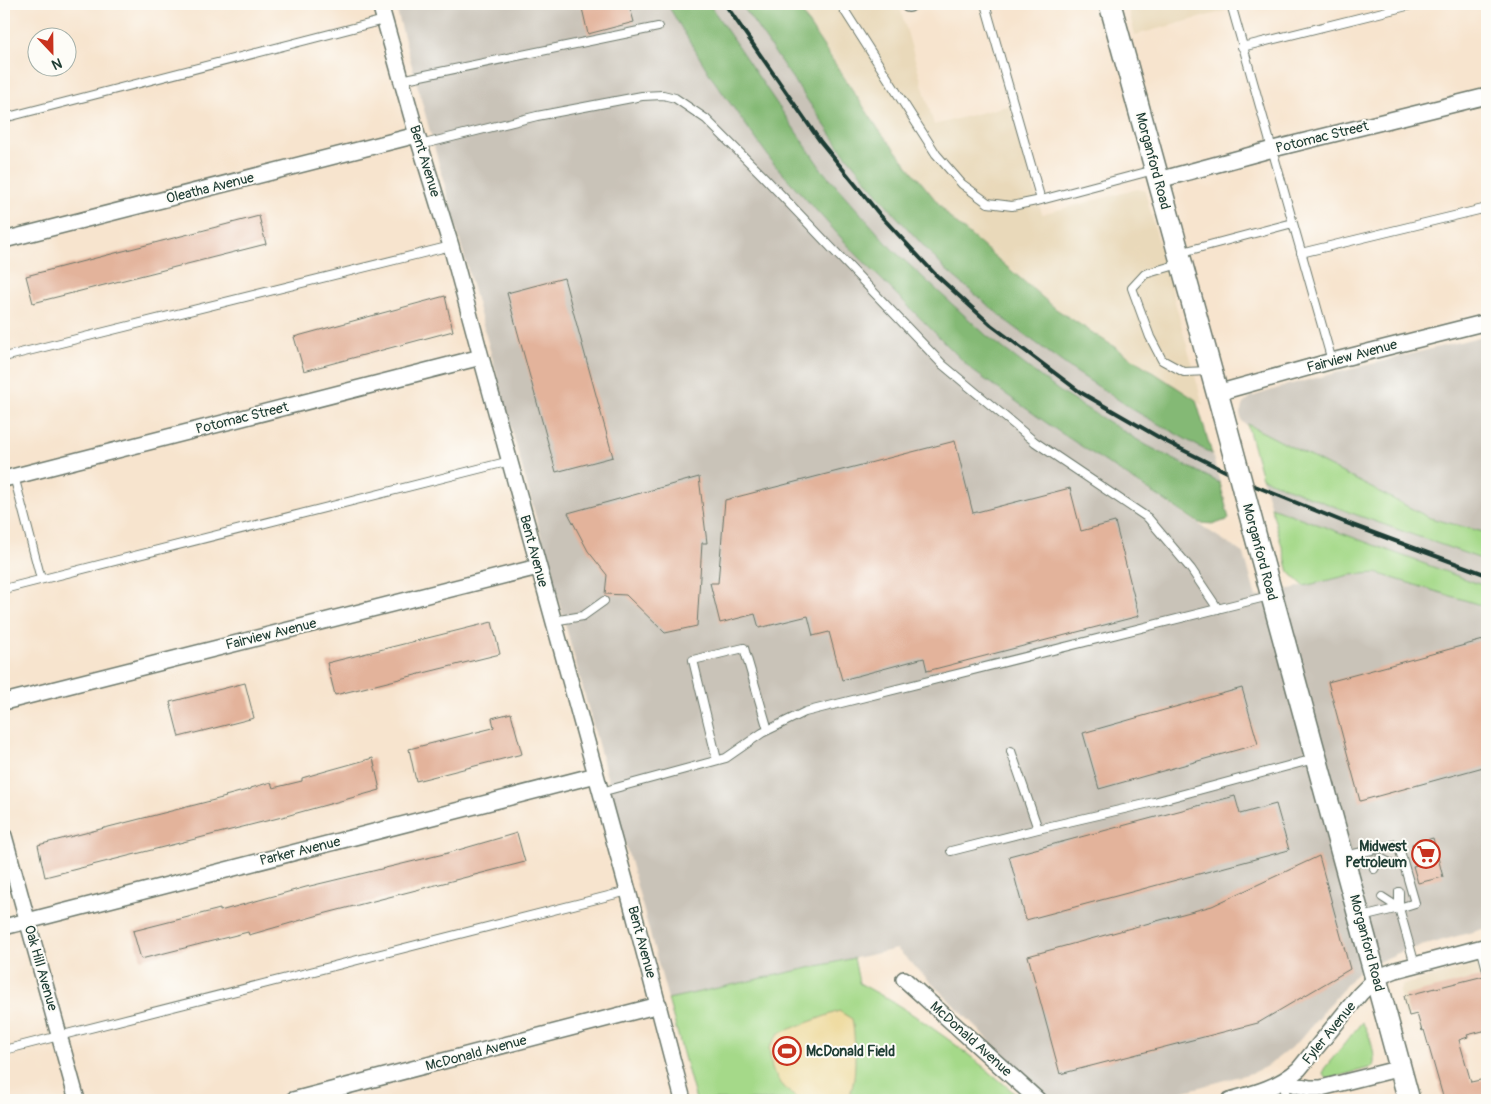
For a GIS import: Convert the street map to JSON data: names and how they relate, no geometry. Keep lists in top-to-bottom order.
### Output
{
  "streets": {
    "street": [
      "Potomac Street",
      "Bent Avenue",
      "Morganford Road",
      "Oleatha Avenue",
      "Fairview Avenue",
      "Parker Avenue",
      "Oak Hill Avenue",
      "Fyler Avenue",
      "McDonald Avenue"
    ]
  },
  "crossings": [
    ["Potomac Street", "Bent Avenue"],
    ["Potomac Street", "Morganford Road"],
    ["Bent Avenue", "Oleatha Avenue"],
    ["Bent Avenue", "Fairview Avenue"],
    ["Bent Avenue", "Parker Avenue"],
    ["Bent Avenue", "McDonald Avenue"],
    ["Morganford Road", "Fairview Avenue"],
    ["Morganford Road", "Fyler Avenue"],
    ["Parker Avenue", "Oak Hill Avenue"]
  ],
  "places": {
    "supermarket": ["Midwest Petroleum"],
    "sports": ["McDonald Field"]
  },
  "north": "bottom"
}
